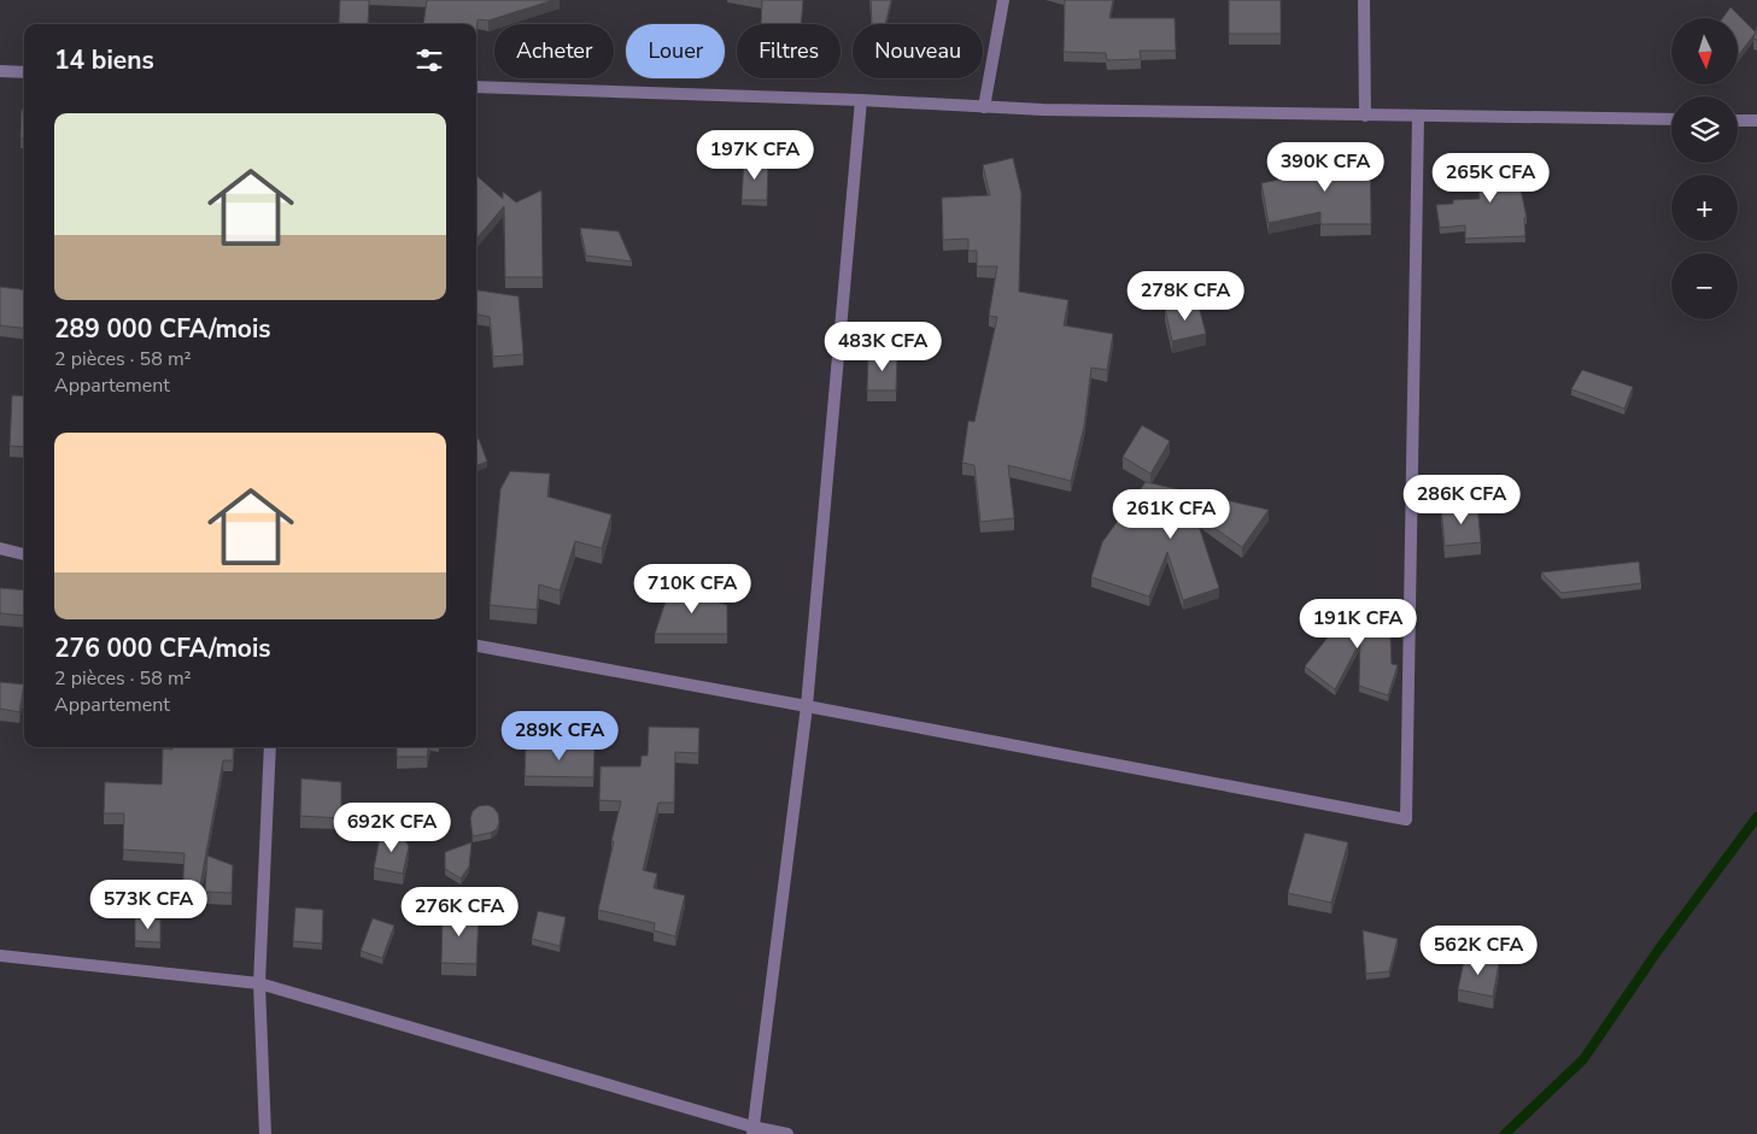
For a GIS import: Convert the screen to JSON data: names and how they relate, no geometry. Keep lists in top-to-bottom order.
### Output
{
  "north": "bottom",
  "page": {
    "map_buttons": ["+", "−"],
    "chip": [
      "Acheter",
      "Louer",
      "Filtres",
      "Nouveau"
    ],
    "heading": "14 biens",
    "list": [
      {
        "name": "289 000 CFA/mois",
        "note": "2 pièces · 58 m² · Appartement"
      },
      {
        "name": "276 000 CFA/mois",
        "note": "2 pièces · 58 m² · Appartement"
      }
    ],
    "price": [
      "197K CFA",
      "390K CFA",
      "265K CFA",
      "278K CFA",
      "483K CFA",
      "286K CFA",
      "261K CFA",
      "710K CFA",
      "191K CFA",
      "289K CFA",
      "692K CFA",
      "573K CFA",
      "276K CFA",
      "562K CFA"
    ]
  }
}
